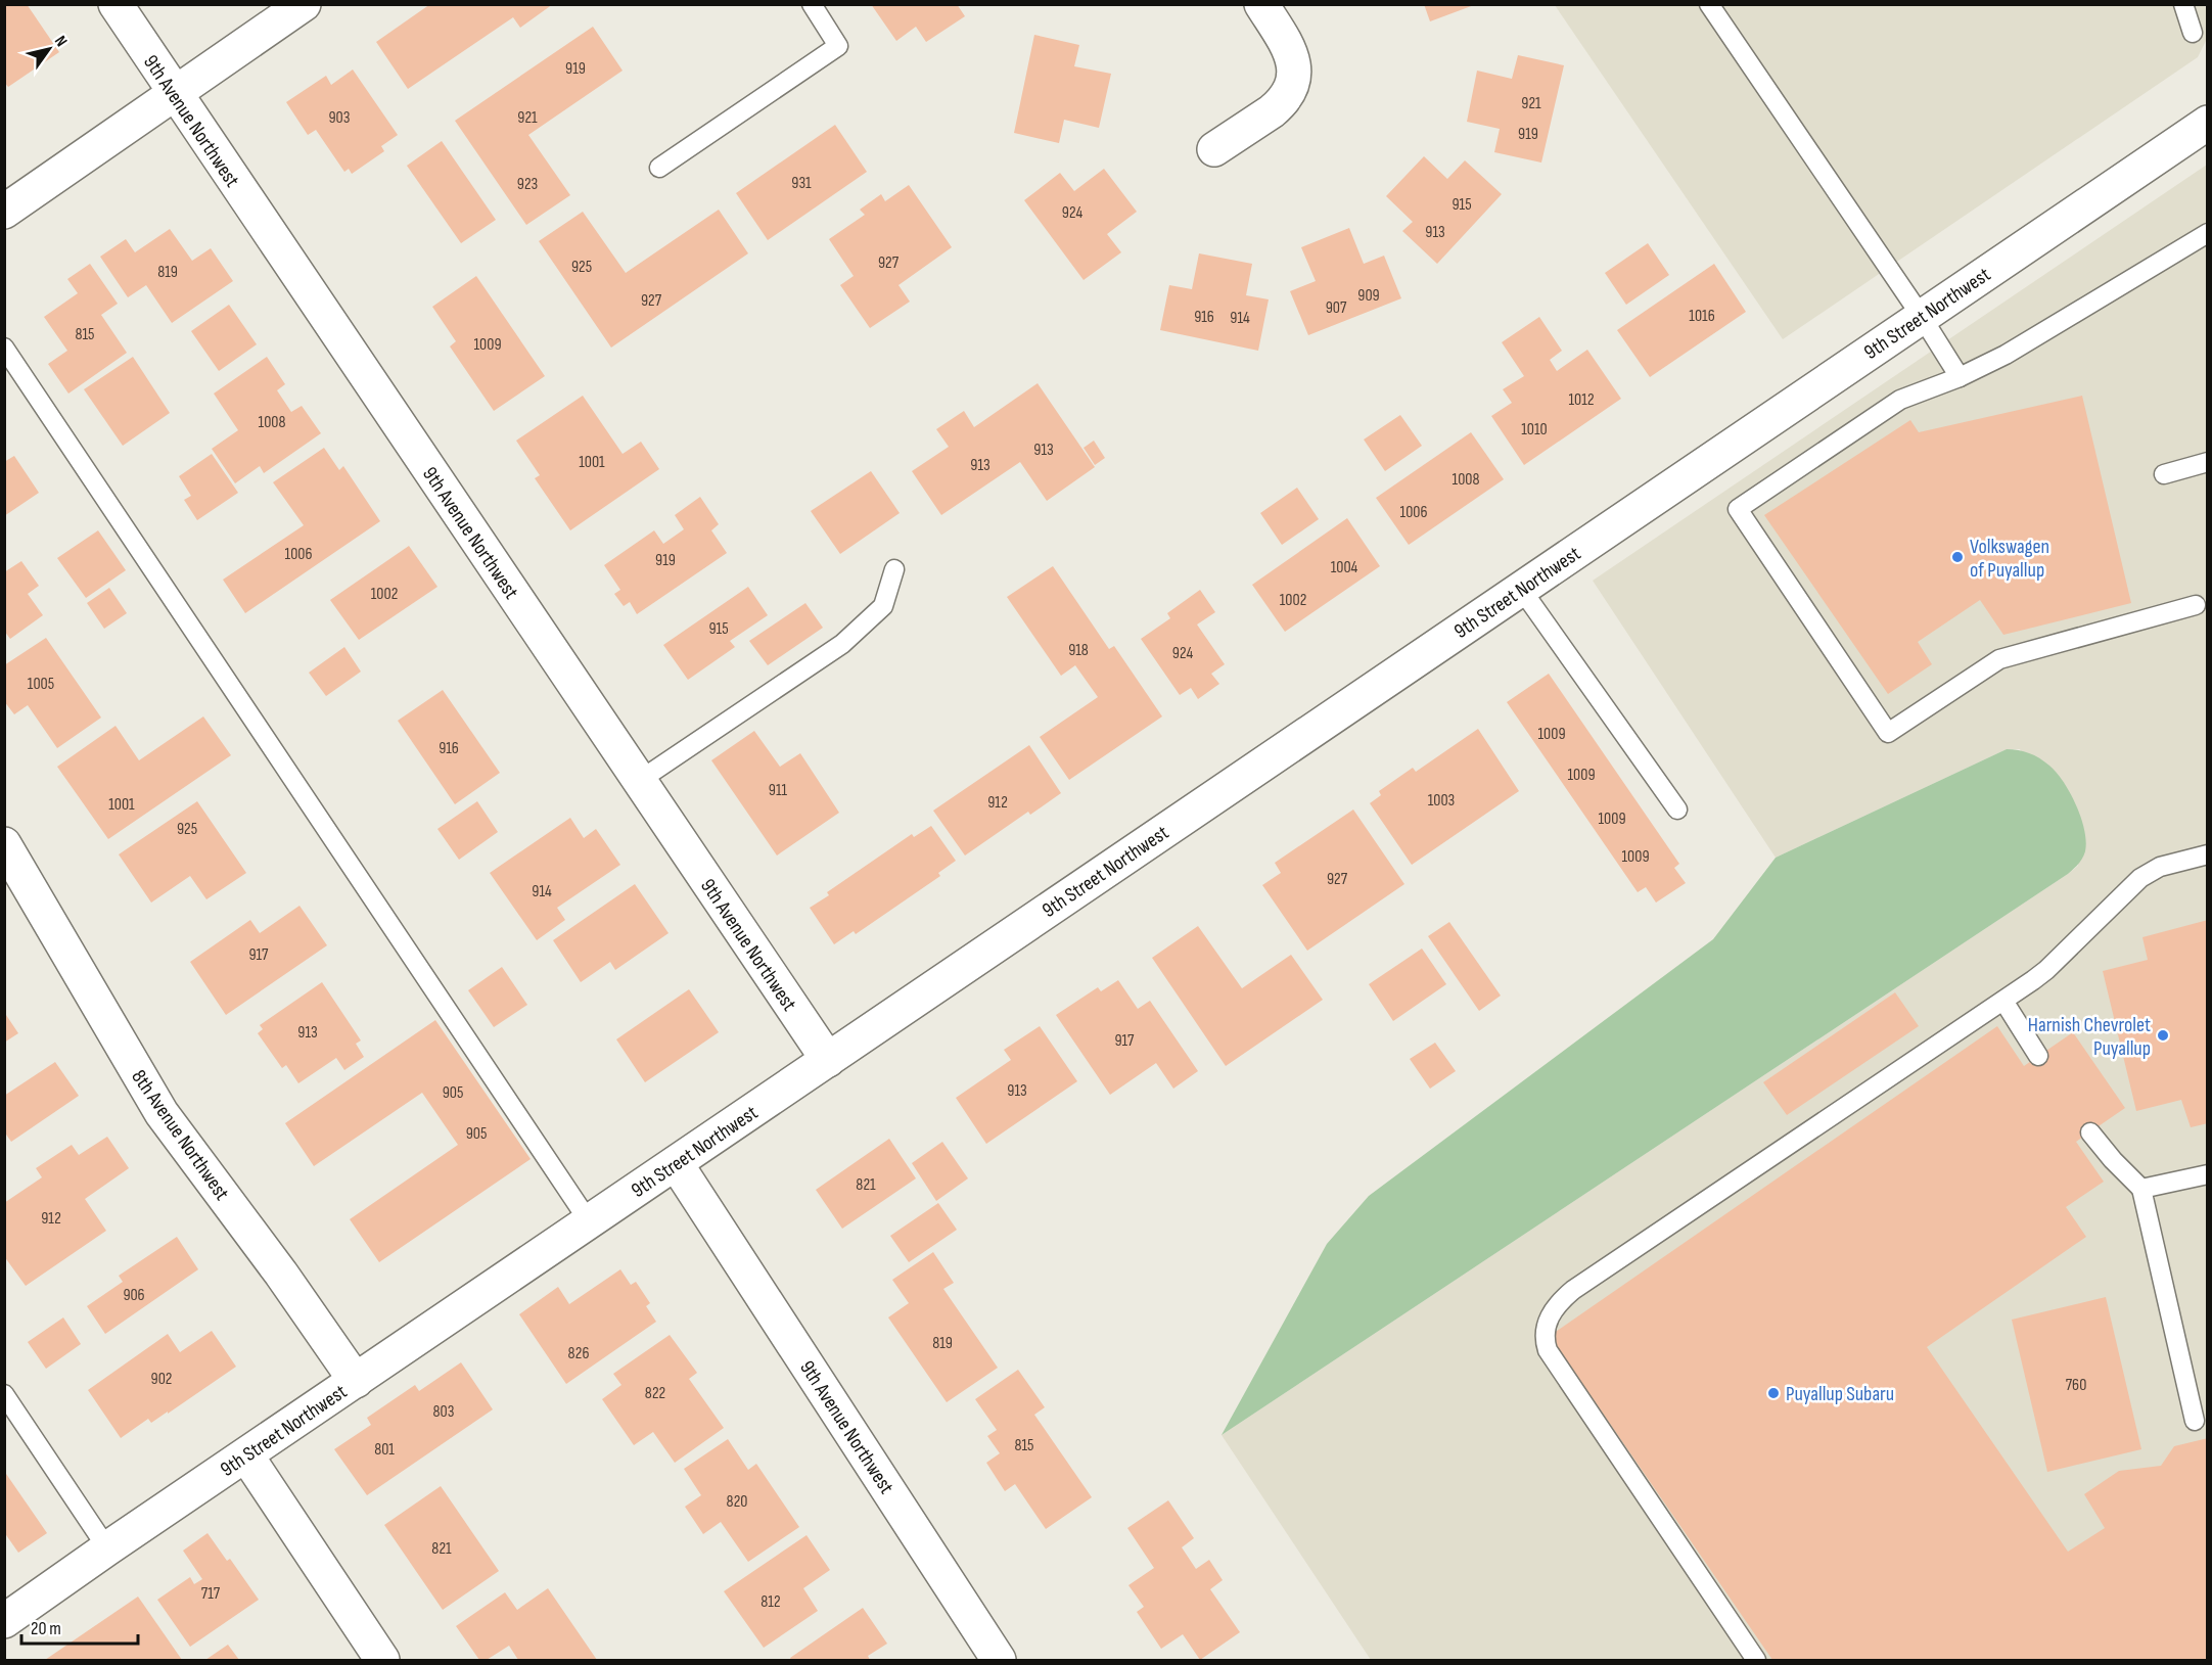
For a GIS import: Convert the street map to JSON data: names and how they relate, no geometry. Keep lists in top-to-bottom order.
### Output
{
  "streets": {
    "street": ["9th Avenue Northwest", "9th Street Northwest", "8th Avenue Northwest"]
  },
  "crossings": [
    ["9th Avenue Northwest", "9th Street Northwest"],
    ["9th Street Northwest", "8th Avenue Northwest"]
  ],
  "places": ["Volkswagen of Puyallup", "Harnish Chevrolet Puyallup", "Puyallup Subaru"],
  "house_numbers": [
    "919",
    "921",
    "903",
    "921",
    "919",
    "931",
    "923",
    "915",
    "924",
    "913",
    "927",
    "925",
    "819",
    "909",
    "927",
    "907",
    "1016",
    "916",
    "914",
    "815",
    "1009",
    "1012",
    "1008",
    "1010",
    "913",
    "1001",
    "913",
    "1008",
    "1006",
    "1006",
    "919",
    "1004",
    "1002",
    "1002",
    "915",
    "918",
    "924",
    "1005",
    "1009",
    "916",
    "1009",
    "911",
    "1003",
    "912",
    "1001",
    "1009",
    "925",
    "1009",
    "927",
    "914",
    "917",
    "913",
    "917",
    "913",
    "905",
    "905",
    "821",
    "912",
    "906",
    "819",
    "826",
    "902",
    "760",
    "822",
    "803",
    "815",
    "801",
    "820",
    "821",
    "717",
    "812"
  ],
  "scale_bar": "20 m",
  "north": "top right"
}
